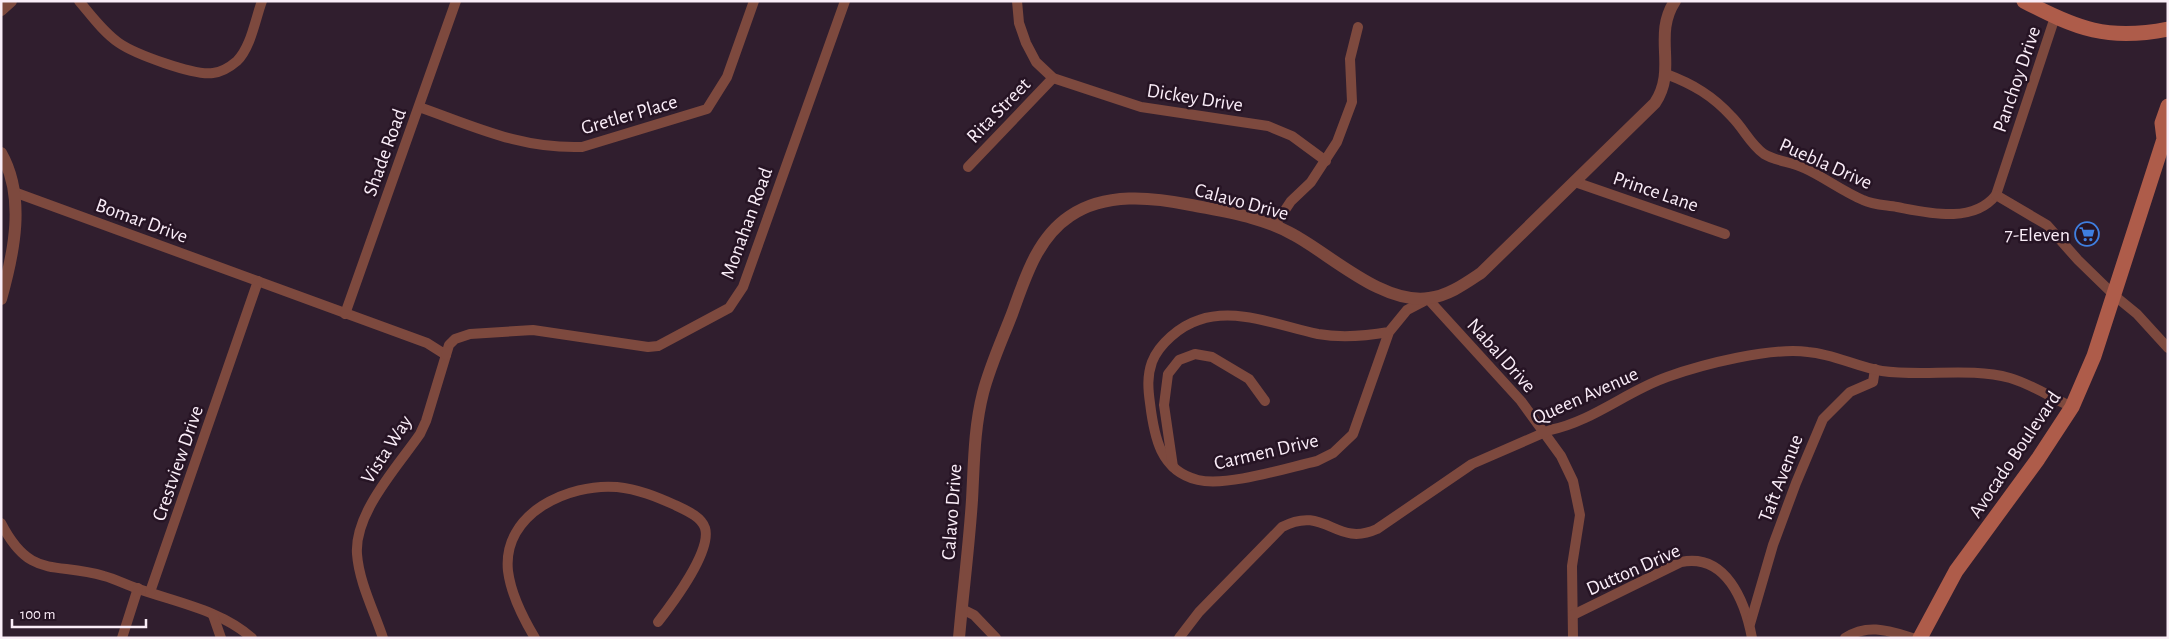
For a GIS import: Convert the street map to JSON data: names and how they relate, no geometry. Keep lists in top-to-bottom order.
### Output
{
  "streets": {
    "main road": ["Avocado Boulevard"],
    "street": [
      "Panchoy Drive",
      "Dickey Drive",
      "Rita Street",
      "Gretler Place",
      "Shade Road",
      "Puebla Drive",
      "Prince Lane",
      "Calavo Drive",
      "Bomar Drive",
      "Monahan Road",
      "Nabal Drive",
      "Queen Avenue",
      "Vista Way",
      "Carmen Drive",
      "Crestview Drive",
      "Taft Avenue",
      "Dutton Drive"
    ]
  },
  "crossings": [
    ["Panchoy Drive", "Puebla Drive"],
    ["Dickey Drive", "Rita Street"],
    ["Gretler Place", "Shade Road"],
    ["Puebla Drive", "Calavo Drive"],
    ["Prince Lane", "Calavo Drive"],
    ["Calavo Drive", "Nabal Drive"],
    ["Calavo Drive", "Carmen Drive"],
    ["Bomar Drive", "Crestview Drive"],
    ["Monahan Road", "Vista Way"],
    ["Nabal Drive", "Queen Avenue"],
    ["Nabal Drive", "Carmen Drive"],
    ["Nabal Drive", "Dutton Drive"],
    ["Queen Avenue", "Avocado Boulevard"],
    ["Queen Avenue", "Taft Avenue"],
    ["Taft Avenue", "Dutton Drive"]
  ],
  "places": {
    "supermarket": ["7-Eleven"]
  },
  "scale_bar": "100 m"
}
